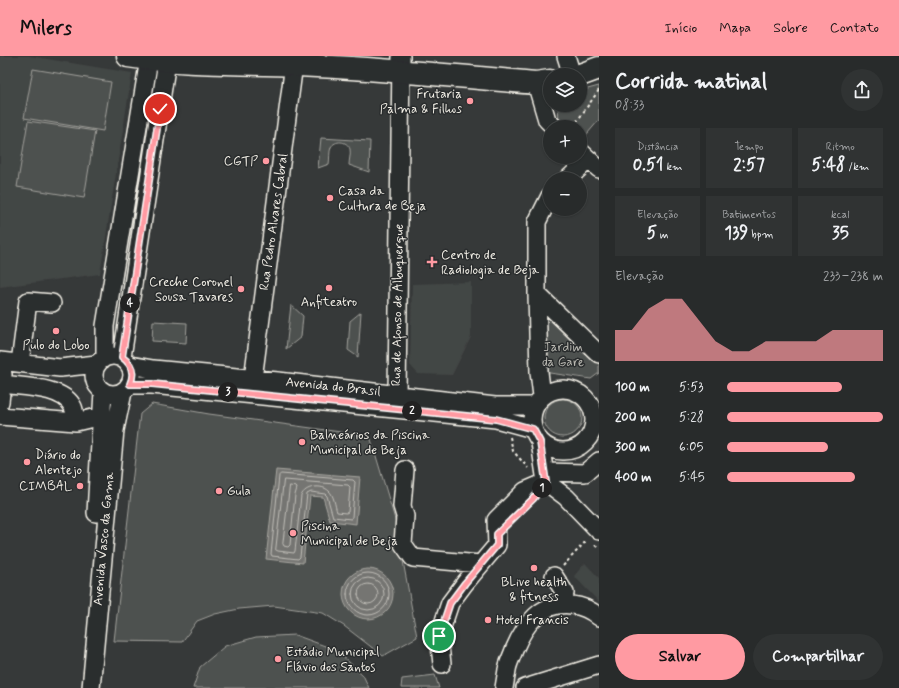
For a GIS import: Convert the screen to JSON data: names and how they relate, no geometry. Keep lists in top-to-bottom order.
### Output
{
  "streets": {
    "street": [
      "Rua Pedro Alvares Cabral",
      "Rua de Afonso de Albuquerque",
      "Avenida do Brasil",
      "Avenida Vasco da Gama"
    ]
  },
  "crossings": [
    ["Rua Pedro Alvares Cabral", "Avenida do Brasil"],
    ["Rua de Afonso de Albuquerque", "Avenida do Brasil"],
    ["Avenida do Brasil", "Avenida Vasco da Gama"]
  ],
  "parks": ["Jardim da Gare"],
  "places": {
    "other": [
      "Frutaria Palma & Filhos",
      "CGTP",
      "Casa da Cultura de Beja",
      "Anfiteatro",
      "Creche Coronel Sousa Tavares",
      "Pulo do Lobo",
      "Balneários da Piscina Municipal de Beja",
      "Diário do Alentejo",
      "CIMBAL",
      "Gula",
      "Piscina Municipal de Beja",
      "BLive health & fitness",
      "Hotel Francis",
      "Estádio Municipal Flávio dos Santos"
    ],
    "health": ["Centro de Radiologia de Beja"]
  },
  "page": {
    "header": "Milers",
    "nav": [
      "Início",
      "Mapa",
      "Sobre",
      "Contato"
    ],
    "heading": ["Corrida matinal", "08:33"],
    "map_buttons": ["+", "−"],
    "stats": [
      ["Distância", "0.51 km"],
      ["Tempo", "2:57"],
      ["Ritmo", "5:48 /km"],
      ["Elevação", "5 m"],
      ["Batimentos", "139 bpm"],
      ["kcal", "35"]
    ],
    "chart": ["Elevação", "233–238 m"],
    "pins": [
      "4",
      "3",
      "2",
      "1"
    ],
    "list": [
      {
        "name": "100 m",
        "note": "5:53"
      },
      {
        "name": "200 m",
        "note": "5:28"
      },
      {
        "name": "300 m",
        "note": "6:05"
      },
      {
        "name": "400 m",
        "note": "5:45"
      }
    ],
    "buttons": ["Salvar", "Compartilhar"]
  }
}
